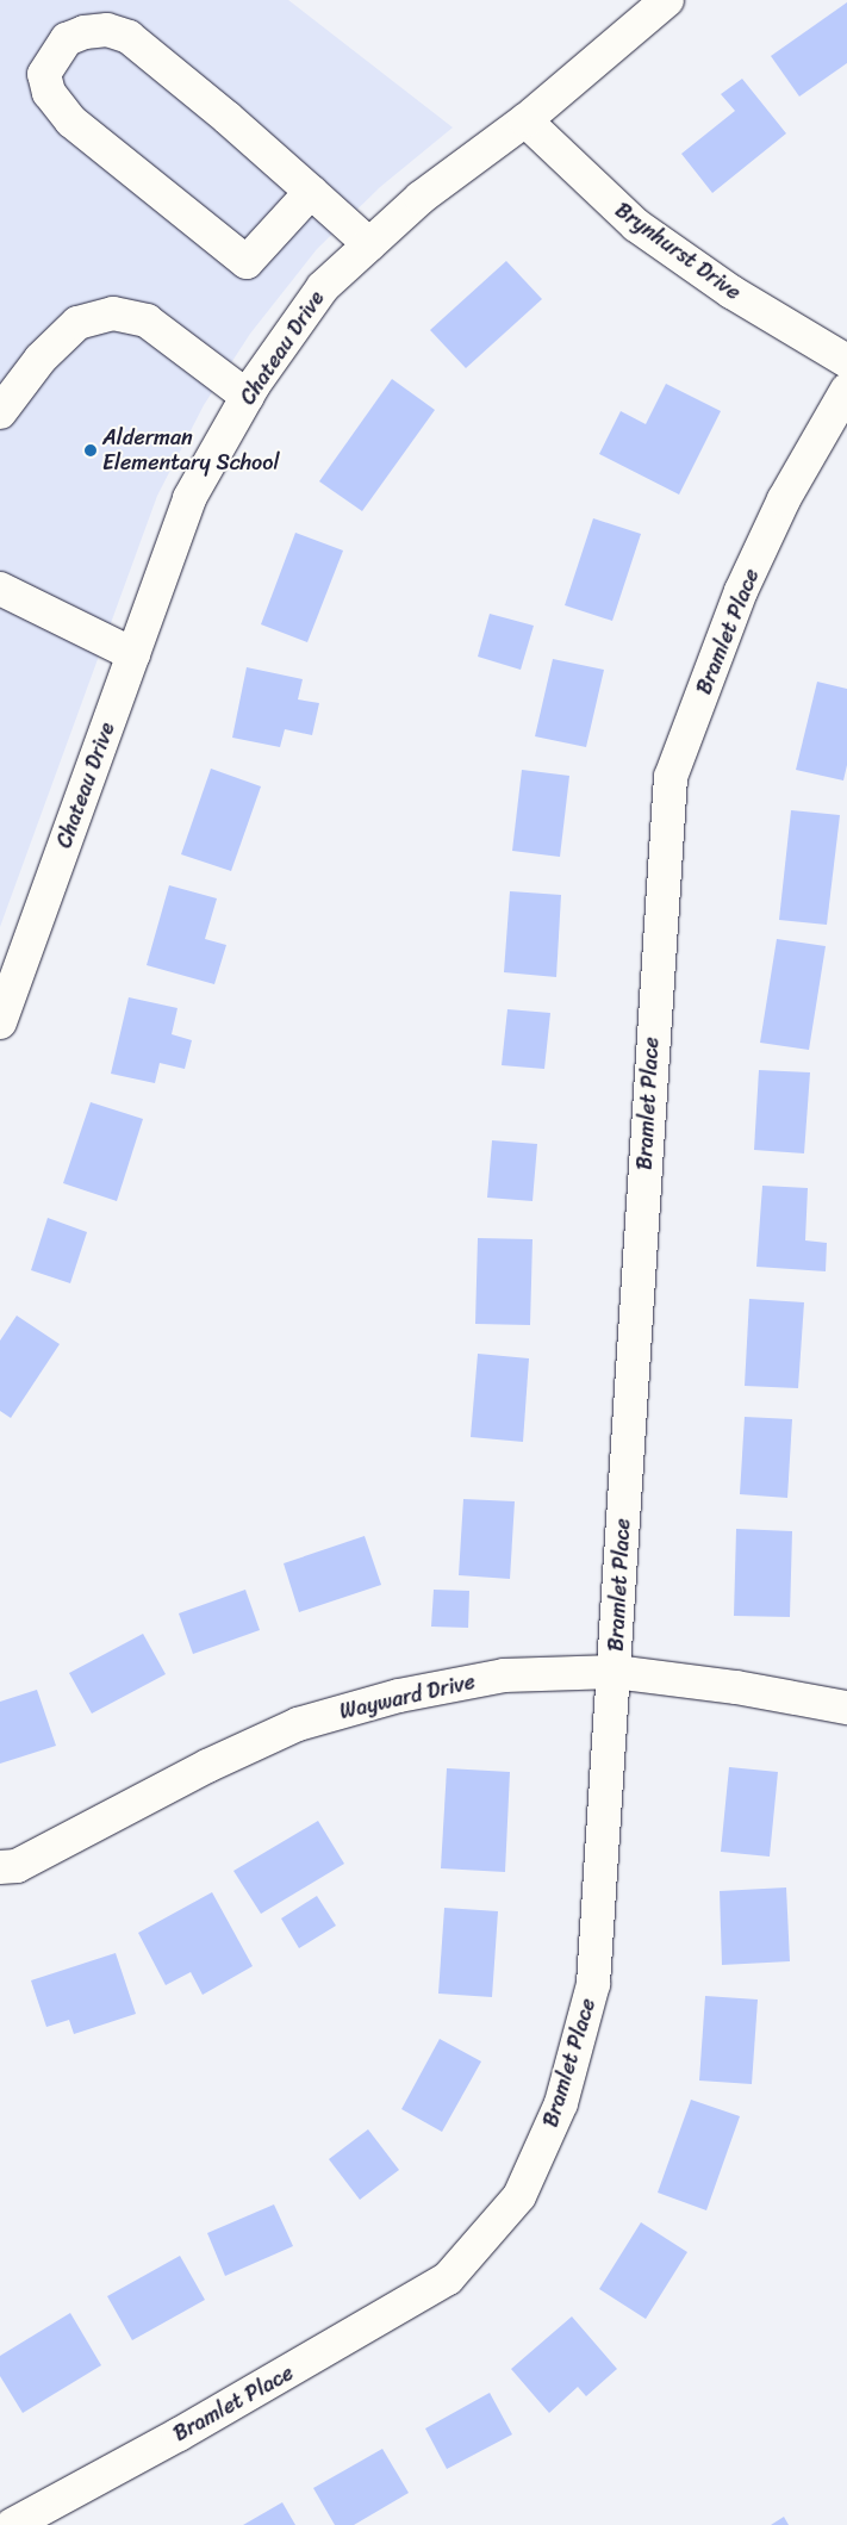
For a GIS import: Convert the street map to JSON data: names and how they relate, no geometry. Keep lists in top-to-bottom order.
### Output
{
  "streets": {
    "street": [
      "Brynhurst Drive",
      "Chateau Drive",
      "Bramlet Place",
      "Wayward Drive"
    ]
  },
  "crossings": [
    ["Brynhurst Drive", "Chateau Drive"],
    ["Bramlet Place", "Wayward Drive"]
  ],
  "places": ["Alderman Elementary School"]
}
